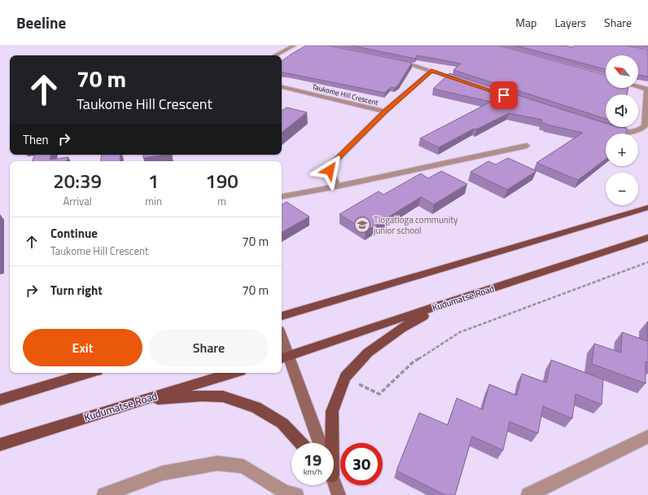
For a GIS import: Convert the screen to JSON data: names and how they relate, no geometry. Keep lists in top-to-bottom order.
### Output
{
  "streets": {
    "main road": ["Kudumatse Road"],
    "street": ["Taukome Hill Crescent"]
  },
  "places": {
    "school or university": ["Tlogatloga community junior school"]
  },
  "north": "top left",
  "page": {
    "header": "Beeline",
    "nav": ["Map", "Layers", "Share"],
    "map_buttons": ["+", "−"],
    "turn": ["70 m", "Taukome Hill Crescent"],
    "then": "Then",
    "eta": [
      "20:39",
      "Arrival",
      "1",
      "min",
      "190",
      "m"
    ],
    "list": [
      {
        "name": "Continue",
        "note": "Taukome Hill Crescent",
        "value": "70 m"
      },
      {
        "name": "Turn right",
        "value": "70 m"
      }
    ],
    "buttons": ["Exit", "Share"],
    "speed": "19 km/h",
    "limit": "30"
  }
}
